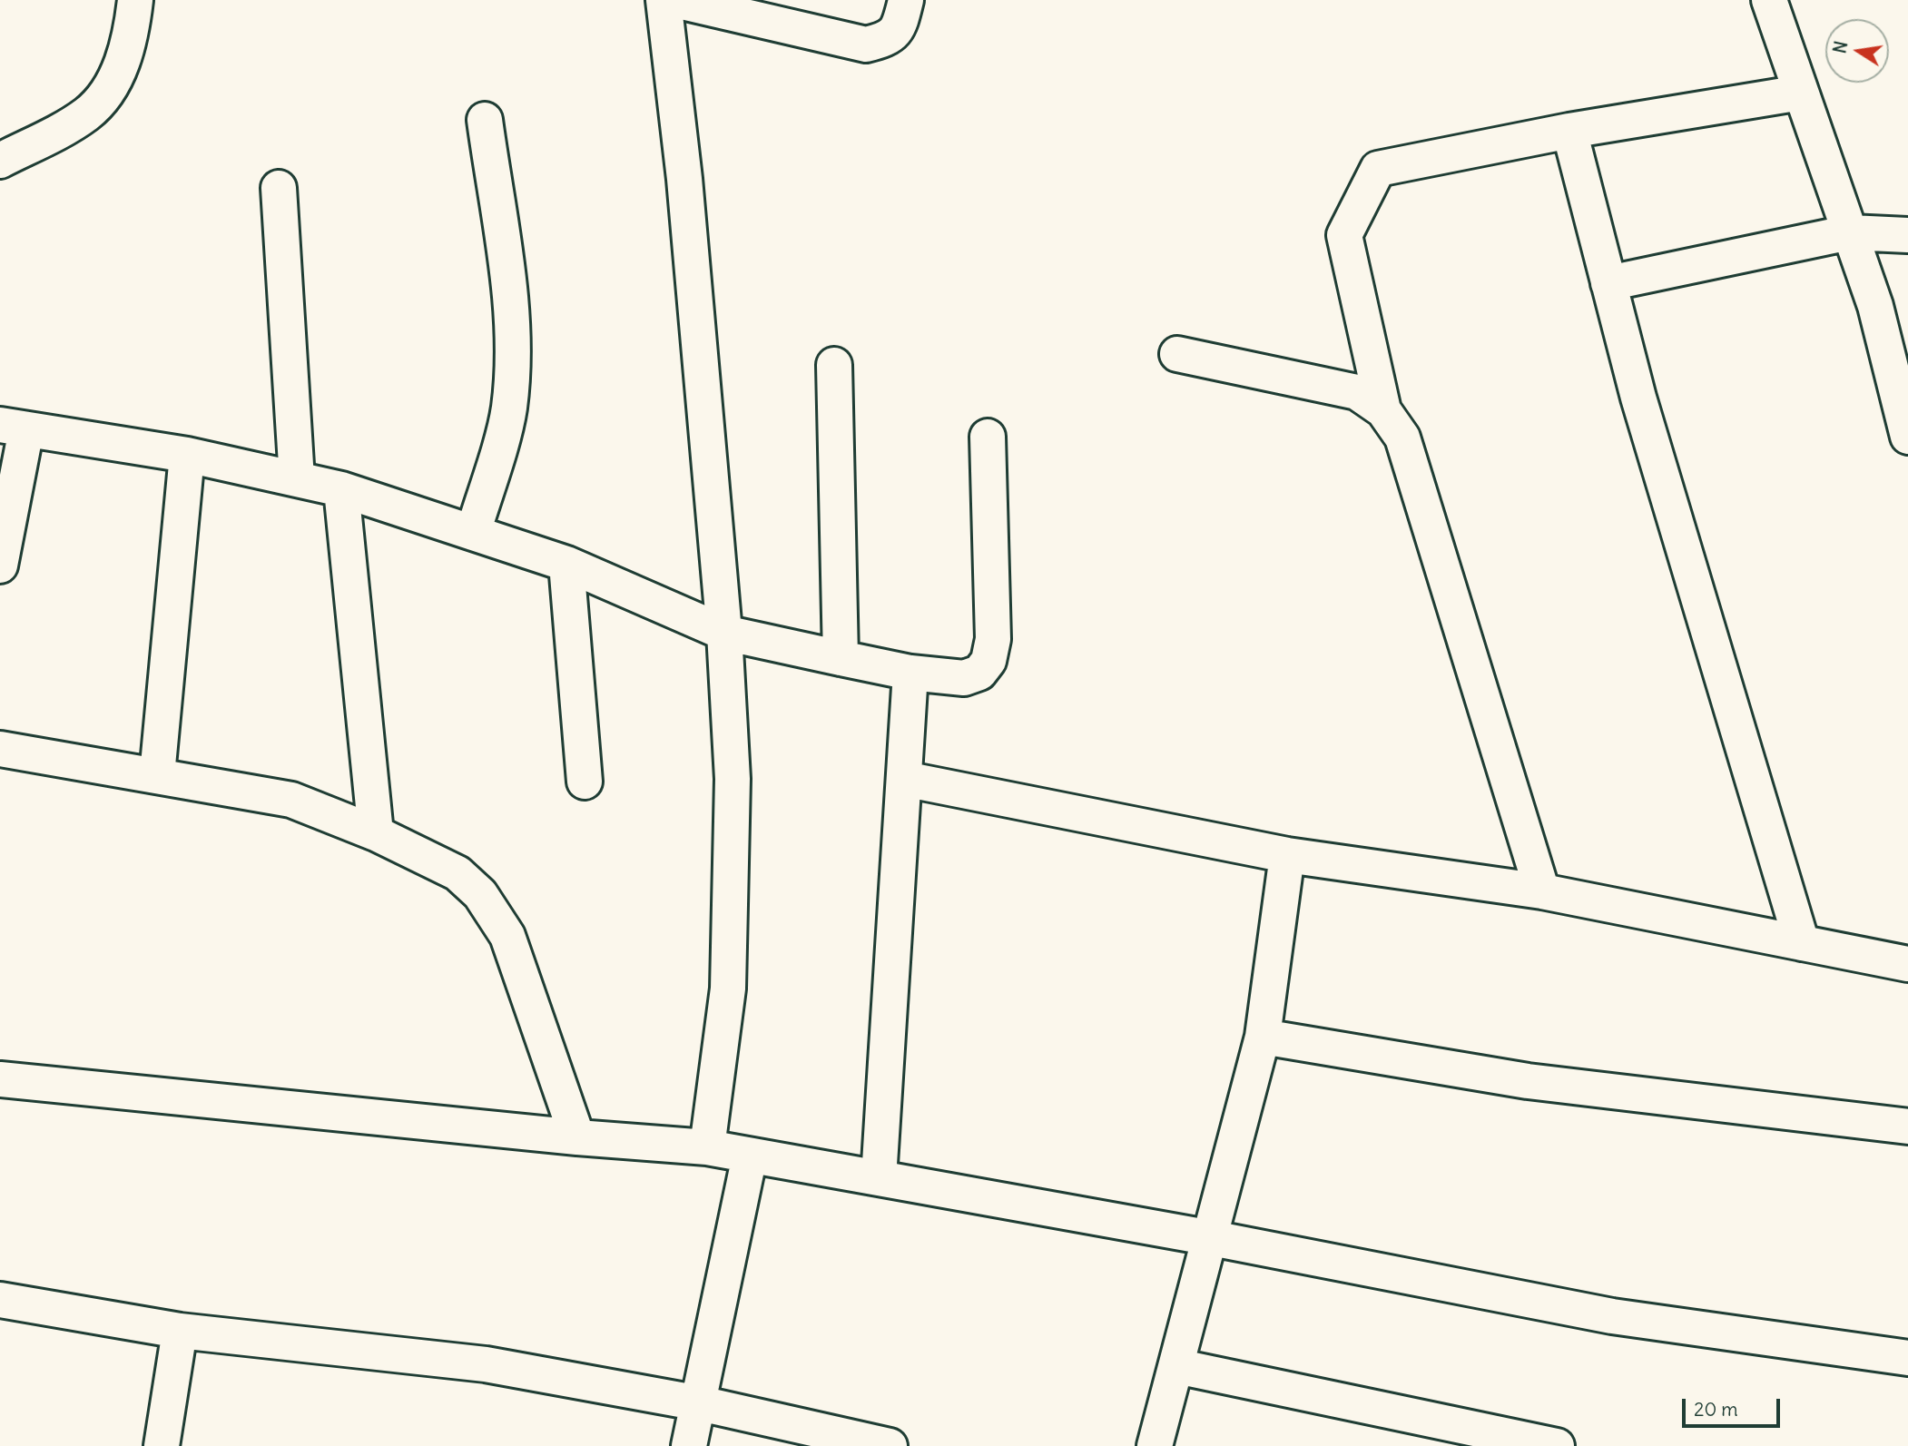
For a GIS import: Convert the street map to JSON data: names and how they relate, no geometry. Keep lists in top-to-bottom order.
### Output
{
  "scale_bar": "20 m",
  "north": "left"
}
